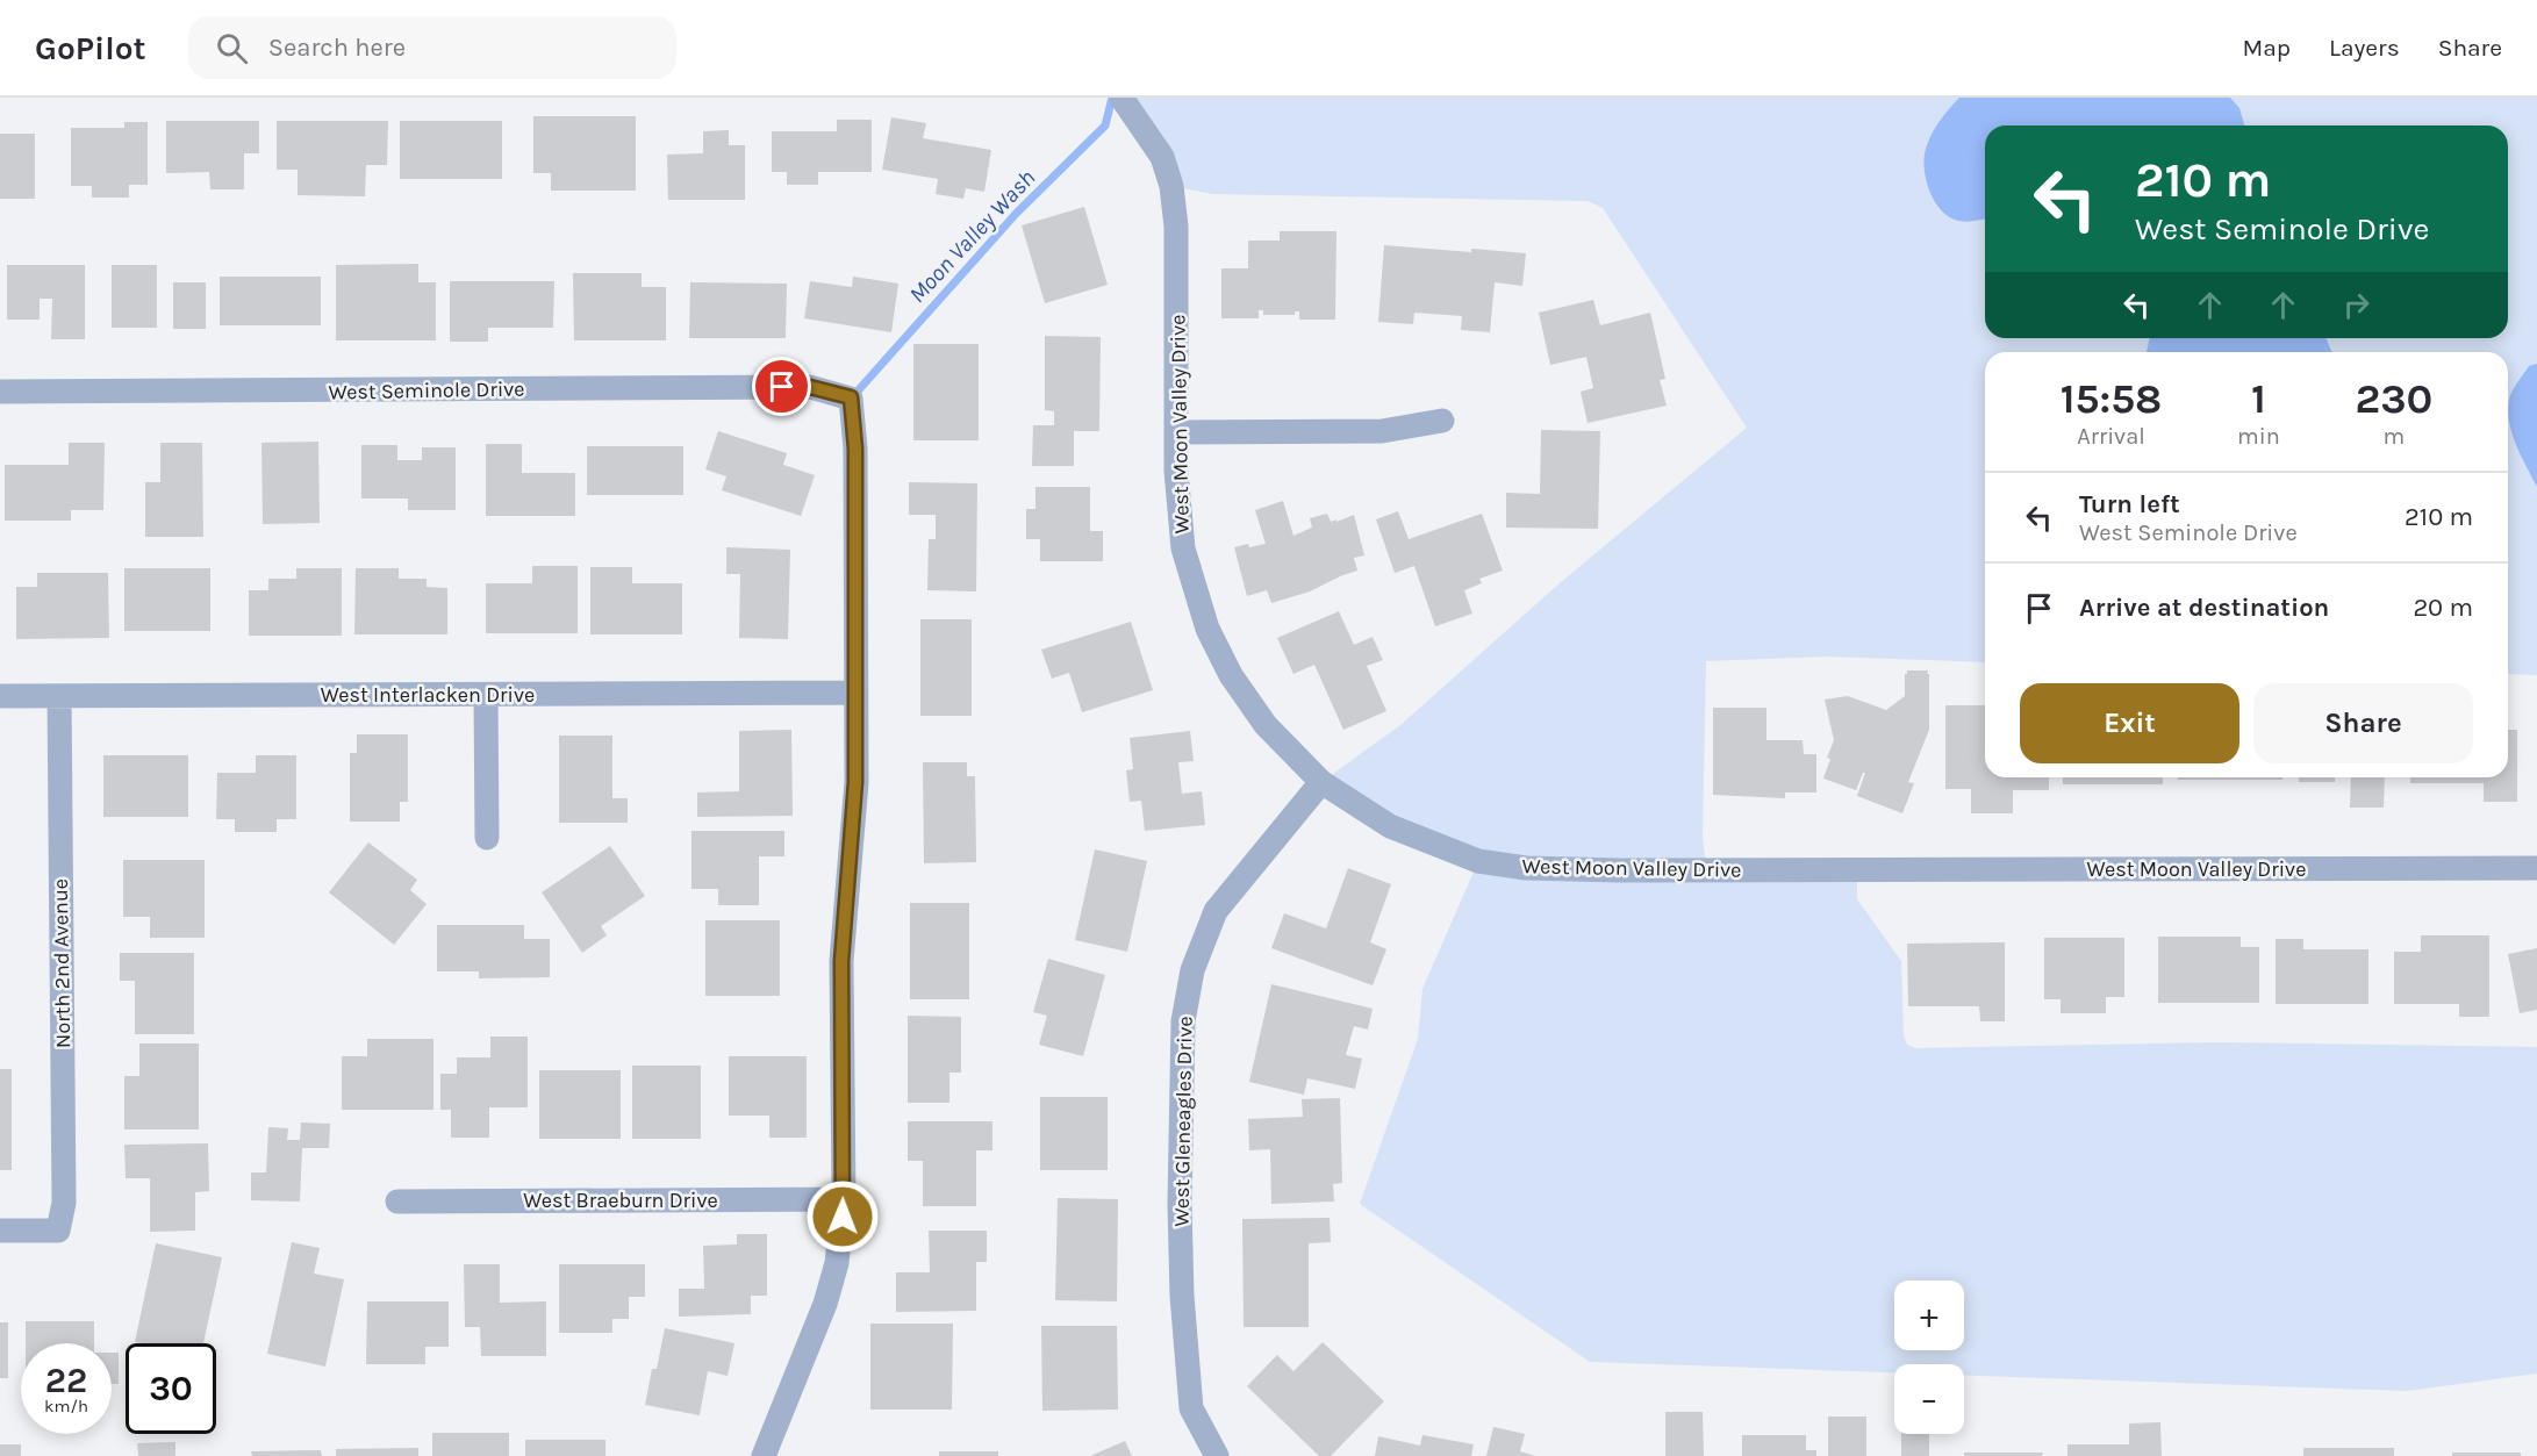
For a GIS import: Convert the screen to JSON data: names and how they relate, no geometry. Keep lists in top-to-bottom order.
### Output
{
  "streets": {
    "street": [
      "West Seminole Drive",
      "West Moon Valley Drive",
      "West Interlacken Drive",
      "North 2nd Avenue",
      "West Gleneagles Drive",
      "West Braeburn Drive"
    ]
  },
  "crossings": [
    ["West Seminole Drive", "West Interlacken Drive"],
    ["West Moon Valley Drive", "West Gleneagles Drive"],
    ["West Interlacken Drive", "North 2nd Avenue"]
  ],
  "water": ["Moon Valley Wash"],
  "page": {
    "header": "GoPilot",
    "search": "Search here",
    "nav": ["Map", "Layers", "Share"],
    "turn": ["210 m", "West Seminole Drive"],
    "eta": [
      "15:58",
      "Arrival",
      "1",
      "min",
      "230",
      "m"
    ],
    "list": [
      {
        "name": "Turn left",
        "note": "West Seminole Drive",
        "value": "210 m"
      },
      {
        "name": "Arrive at destination",
        "value": "20 m"
      }
    ],
    "buttons": ["Exit", "Share"],
    "map_buttons": ["+", "−"],
    "speed": "22 km/h",
    "limit": "30"
  }
}
